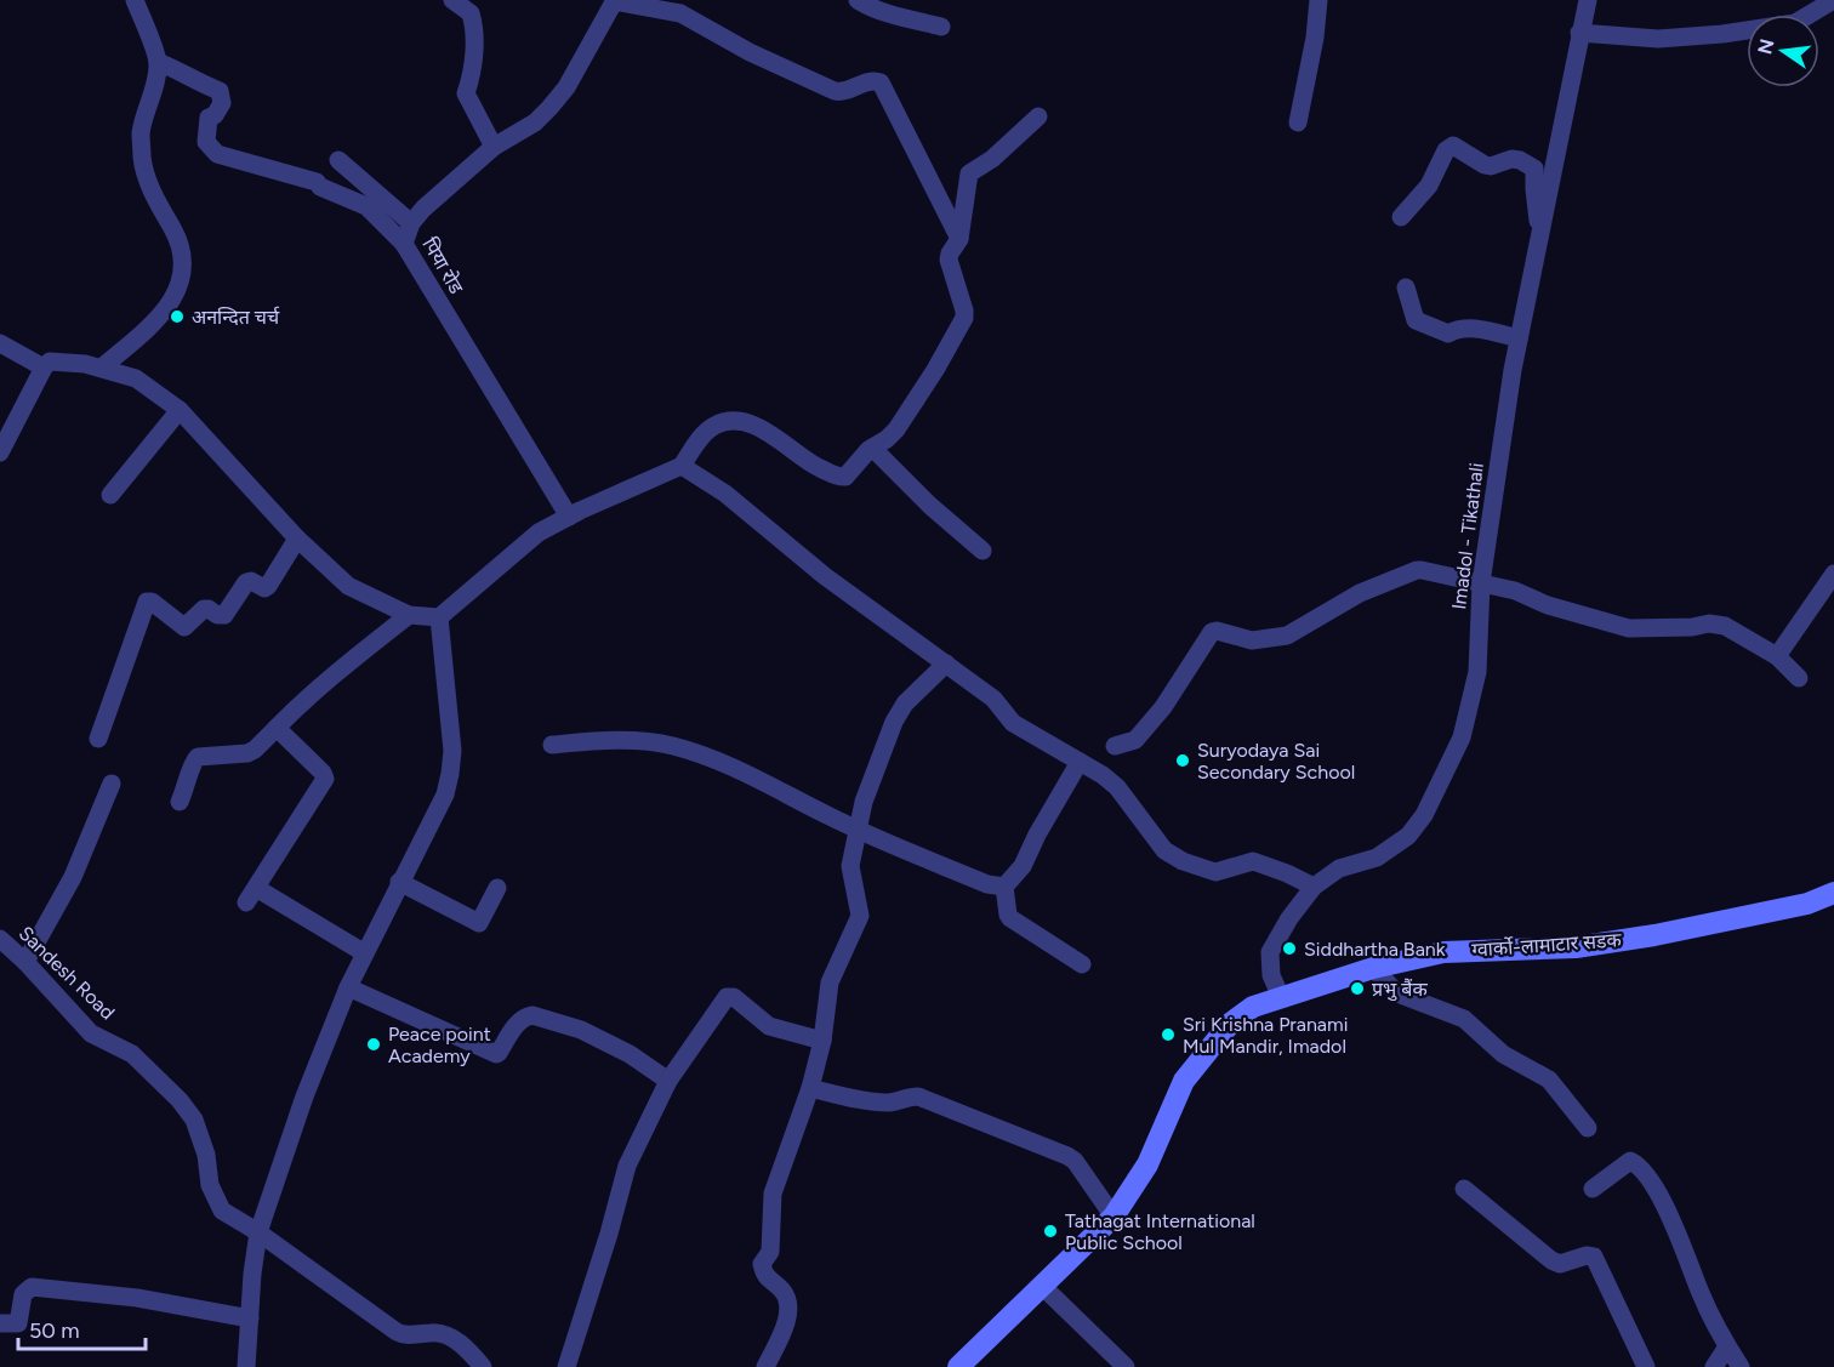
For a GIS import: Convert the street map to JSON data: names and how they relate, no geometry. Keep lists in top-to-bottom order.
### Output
{
  "streets": {
    "main road": ["ग्वार्को-लामाटार सडक"],
    "street": ["पिया रोड", "Imadol - Tikathali", "Sandesh Road"]
  },
  "crossings": [
    ["Imadol - Tikathali", "ग्वार्को-लामाटार सडक"]
  ],
  "places": [
    "अनन्दित चर्च",
    "Suryodaya Sai Secondary School",
    "Siddhartha Bank",
    "प्रभु बैंक",
    "Sri Krishna Pranami Mul Mandir, Imadol",
    "Peace point Academy",
    "Tathagat International Public School"
  ],
  "scale_bar": "50 m",
  "north": "left"
}
